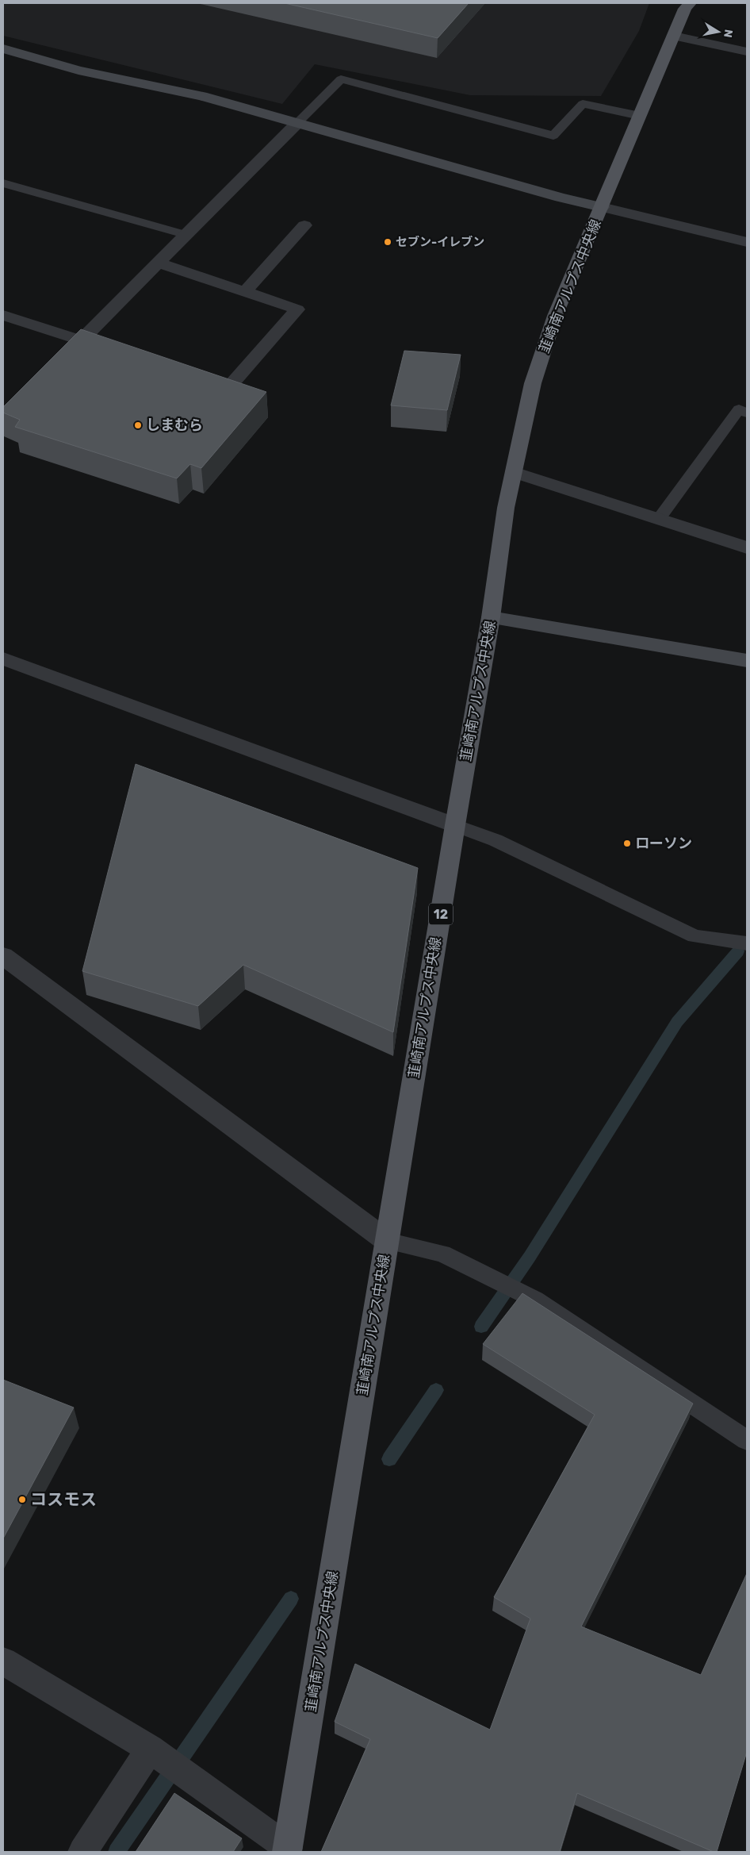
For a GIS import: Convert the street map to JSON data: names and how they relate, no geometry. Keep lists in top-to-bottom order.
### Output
{
  "streets": {
    "main road": ["韮崎南アルプス中央線", "12"]
  },
  "places": [
    "セブン-イレブン",
    "しまむら",
    "ローソン",
    "コスモス"
  ],
  "north": "right"
}
